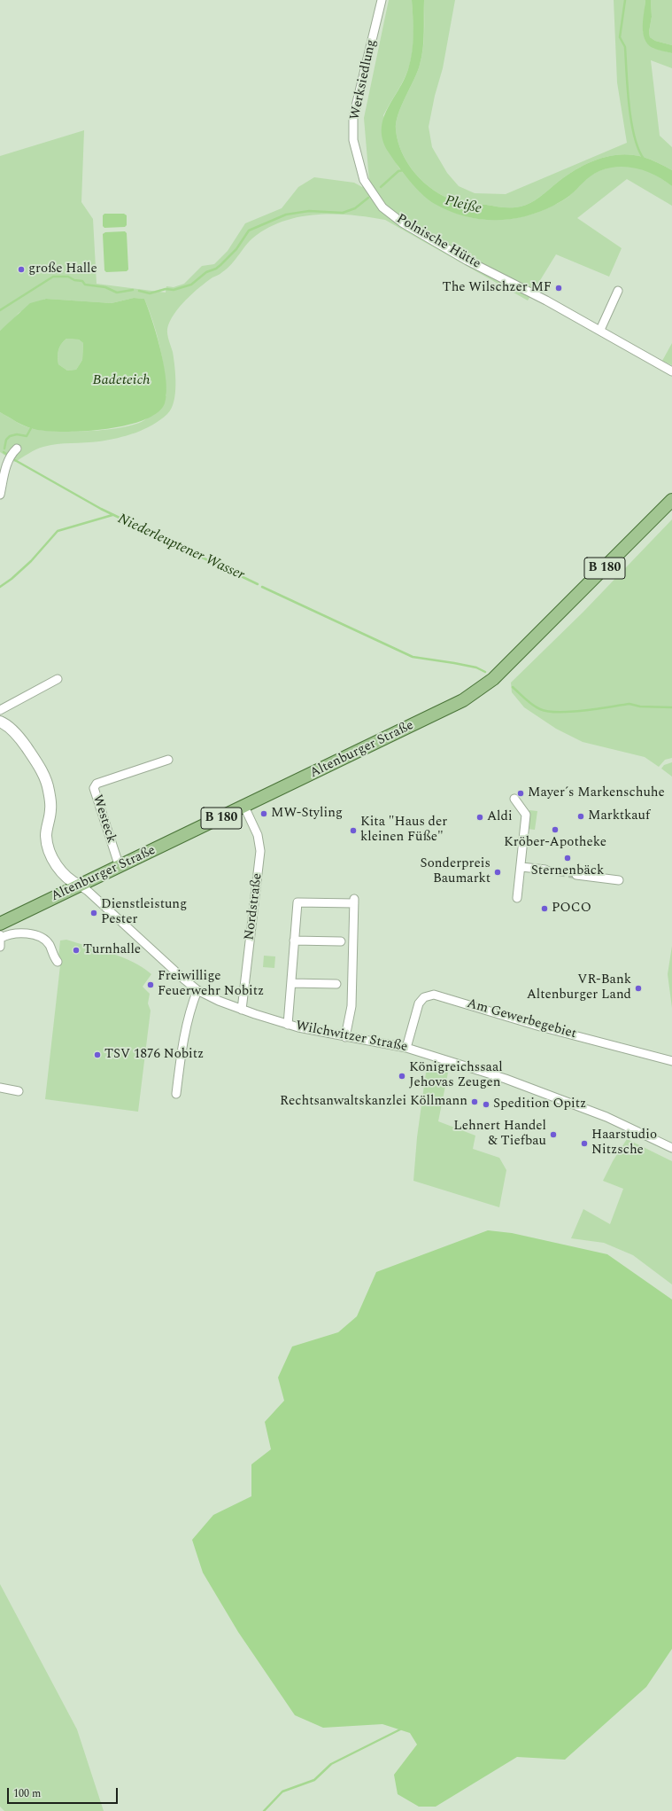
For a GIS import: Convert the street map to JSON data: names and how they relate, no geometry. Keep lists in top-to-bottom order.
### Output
{
  "streets": {
    "main road": ["B 180", "Altenburger Straße"],
    "street": [
      "Werksiedlung",
      "Polnische Hütte",
      "Westeck",
      "Nordstraße",
      "Am Gewerbegebiet",
      "Wilchwitzer Straße"
    ]
  },
  "crossings": [
    ["Werksiedlung", "Polnische Hütte"],
    ["Altenburger Straße", "Westeck"],
    ["Altenburger Straße", "Nordstraße"],
    ["Altenburger Straße", "Wilchwitzer Straße"],
    ["Nordstraße", "Wilchwitzer Straße"],
    ["Am Gewerbegebiet", "Wilchwitzer Straße"]
  ],
  "water": ["Pleiße", "Badeteich", "Niederleuptener Wasser"],
  "places": [
    "große Halle",
    "The Wilschzer MF",
    "Mayer´s Markenschuhe",
    "MW-Styling",
    "Marktkauf",
    "Aldi",
    "Kröber-Apotheke",
    "Kita \"Haus der kleinen Füße\"",
    "Sternenbäck",
    "Sonderpreis Baumarkt",
    "POCO",
    "Dienstleistung Pester",
    "Turnhalle",
    "Freiwillige Feuerwehr Nobitz",
    "VR-Bank Altenburger Land",
    "TSV 1876 Nobitz",
    "Königreichssaal Jehovas Zeugen",
    "Rechtsanwaltskanzlei Köllmann",
    "Spedition Opitz",
    "Lehnert Handel & Tiefbau",
    "Haarstudio Nitzsche"
  ],
  "scale_bar": "100 m"
}
